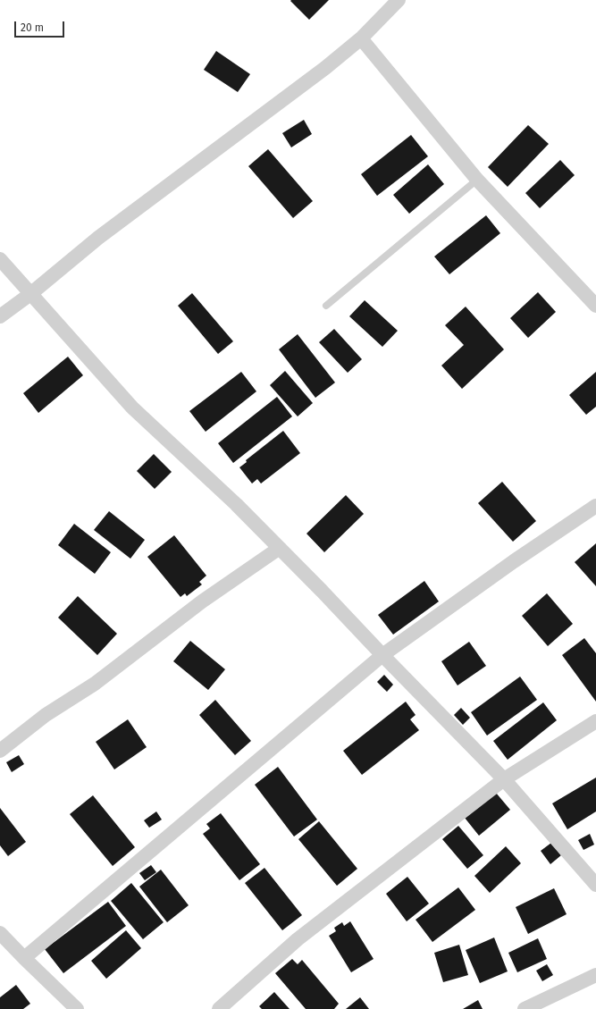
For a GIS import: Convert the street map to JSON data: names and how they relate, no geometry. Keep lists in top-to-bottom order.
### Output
{
  "scale_bar": "20 m"
}
